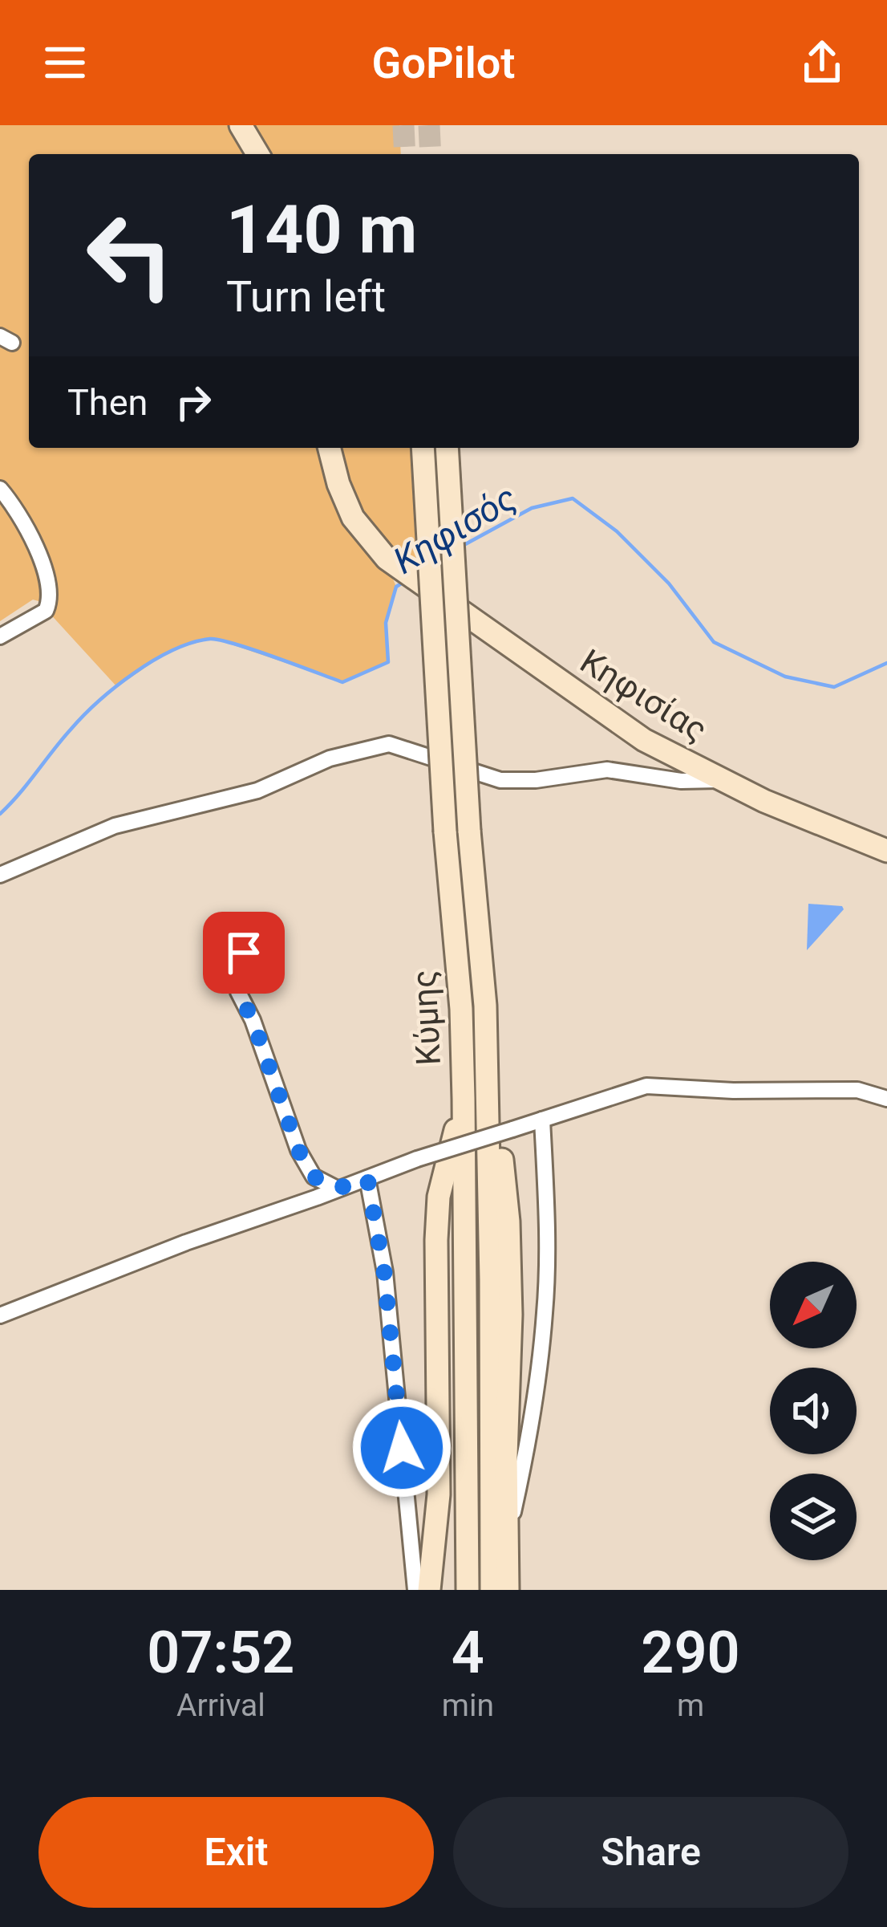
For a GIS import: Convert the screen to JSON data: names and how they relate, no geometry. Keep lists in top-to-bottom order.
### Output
{
  "streets": {
    "main road": ["Κηφισίας", "Κύμης"]
  },
  "water": ["Κηφισός"],
  "north": "bottom left",
  "page": {
    "header": "GoPilot",
    "turn": ["140 m", "Turn left"],
    "then": "Then",
    "eta": [
      "07:52",
      "Arrival",
      "4",
      "min",
      "290",
      "m"
    ],
    "buttons": ["Exit", "Share"]
  }
}
